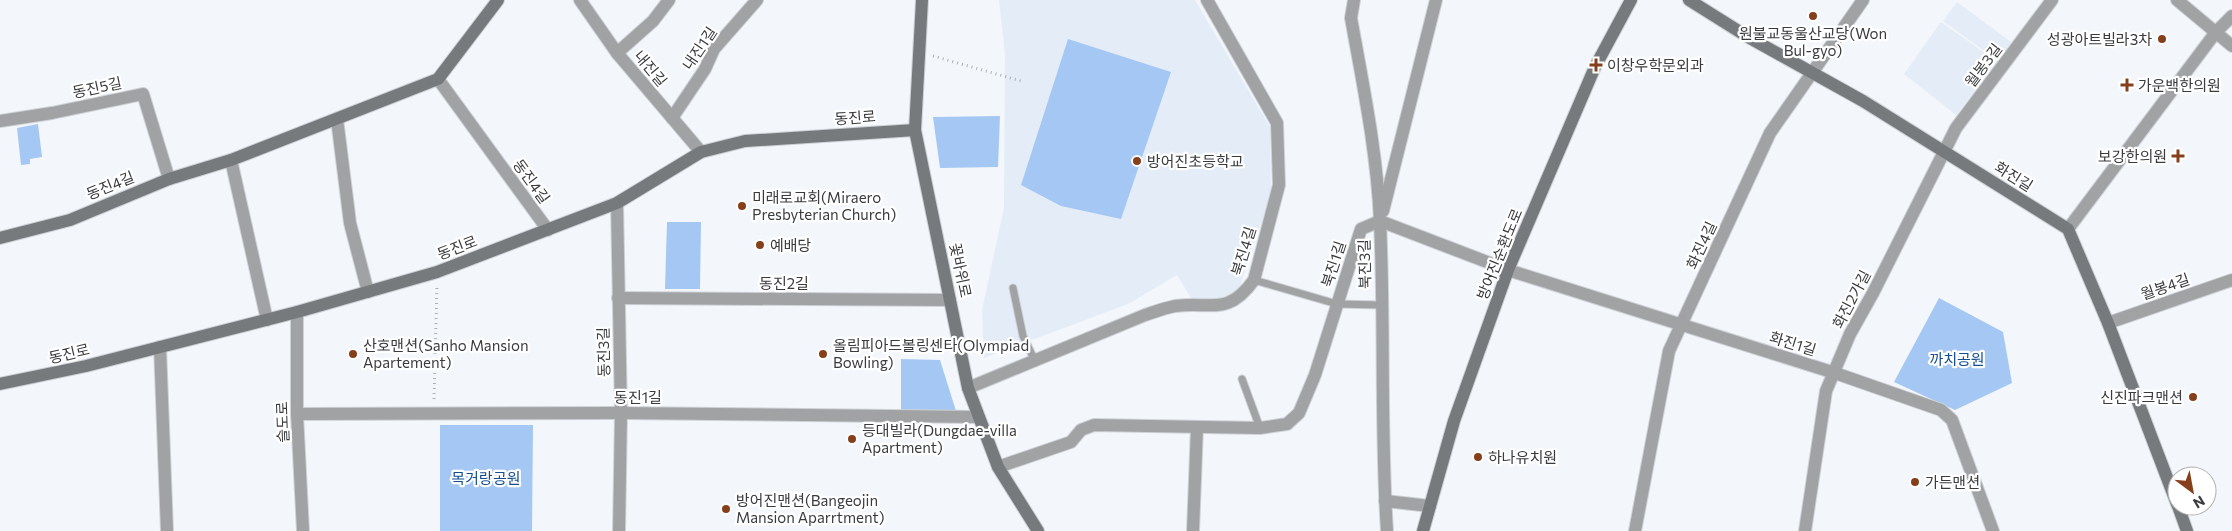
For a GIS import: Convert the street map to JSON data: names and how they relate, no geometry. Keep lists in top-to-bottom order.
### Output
{
  "streets": {
    "street": [
      "내진1길",
      "월봉3길",
      "내진길",
      "동진5길",
      "동진로",
      "화진길",
      "동진4길",
      "화진4길",
      "북진4길",
      "방어진순환도로",
      "북진1길",
      "북진3길",
      "꽃바위로",
      "동진2길",
      "월봉4길",
      "화진2가길",
      "화진1길",
      "동진3길",
      "동진1길",
      "슬도로"
    ]
  },
  "crossings": [
    ["내진1길", "내진길"],
    ["월봉3길", "화진길"],
    ["월봉3길", "화진2가길"],
    ["내진길", "동진로"],
    ["동진5길", "동진4길"],
    ["동진로", "동진4길"],
    ["동진로", "꽃바위로"],
    ["동진로", "동진3길"],
    ["동진로", "슬도로"],
    ["화진길", "화진4길"],
    ["화진길", "화진2가길"],
    ["화진4길", "화진1길"],
    ["북진4길", "꽃바위로"],
    ["방어진순환도로", "화진1길"],
    ["북진1길", "북진3길"],
    ["북진1길", "꽃바위로"],
    ["북진1길", "화진1길"],
    ["북진3길", "화진1길"],
    ["꽃바위로", "동진2길"],
    ["꽃바위로", "동진1길"],
    ["동진2길", "동진3길"],
    ["화진2가길", "화진1길"],
    ["동진3길", "동진1길"],
    ["동진1길", "슬도로"]
  ],
  "parks": ["까치공원", "목거랑공원"],
  "places": {
    "other": [
      "원불교동울산교당(Won Bul-gyo)",
      "성광아트빌라3차",
      "방어진초등학교",
      "미래로교회(Miraero Presbyterian Church)",
      "예배당",
      "산호맨션(Sanho Mansion Apartement)",
      "올림피아드볼링센타(Olympiad Bowling)",
      "신진파크맨션",
      "등대빌라(Dungdae-villa Apartment)",
      "하나유치원",
      "가든맨션",
      "방어진맨션(Bangeojin Mansion Aparrtment)"
    ],
    "health": ["이창우학문외과", "가운백한의원", "보강한의원"]
  },
  "north": "bottom right"
}
